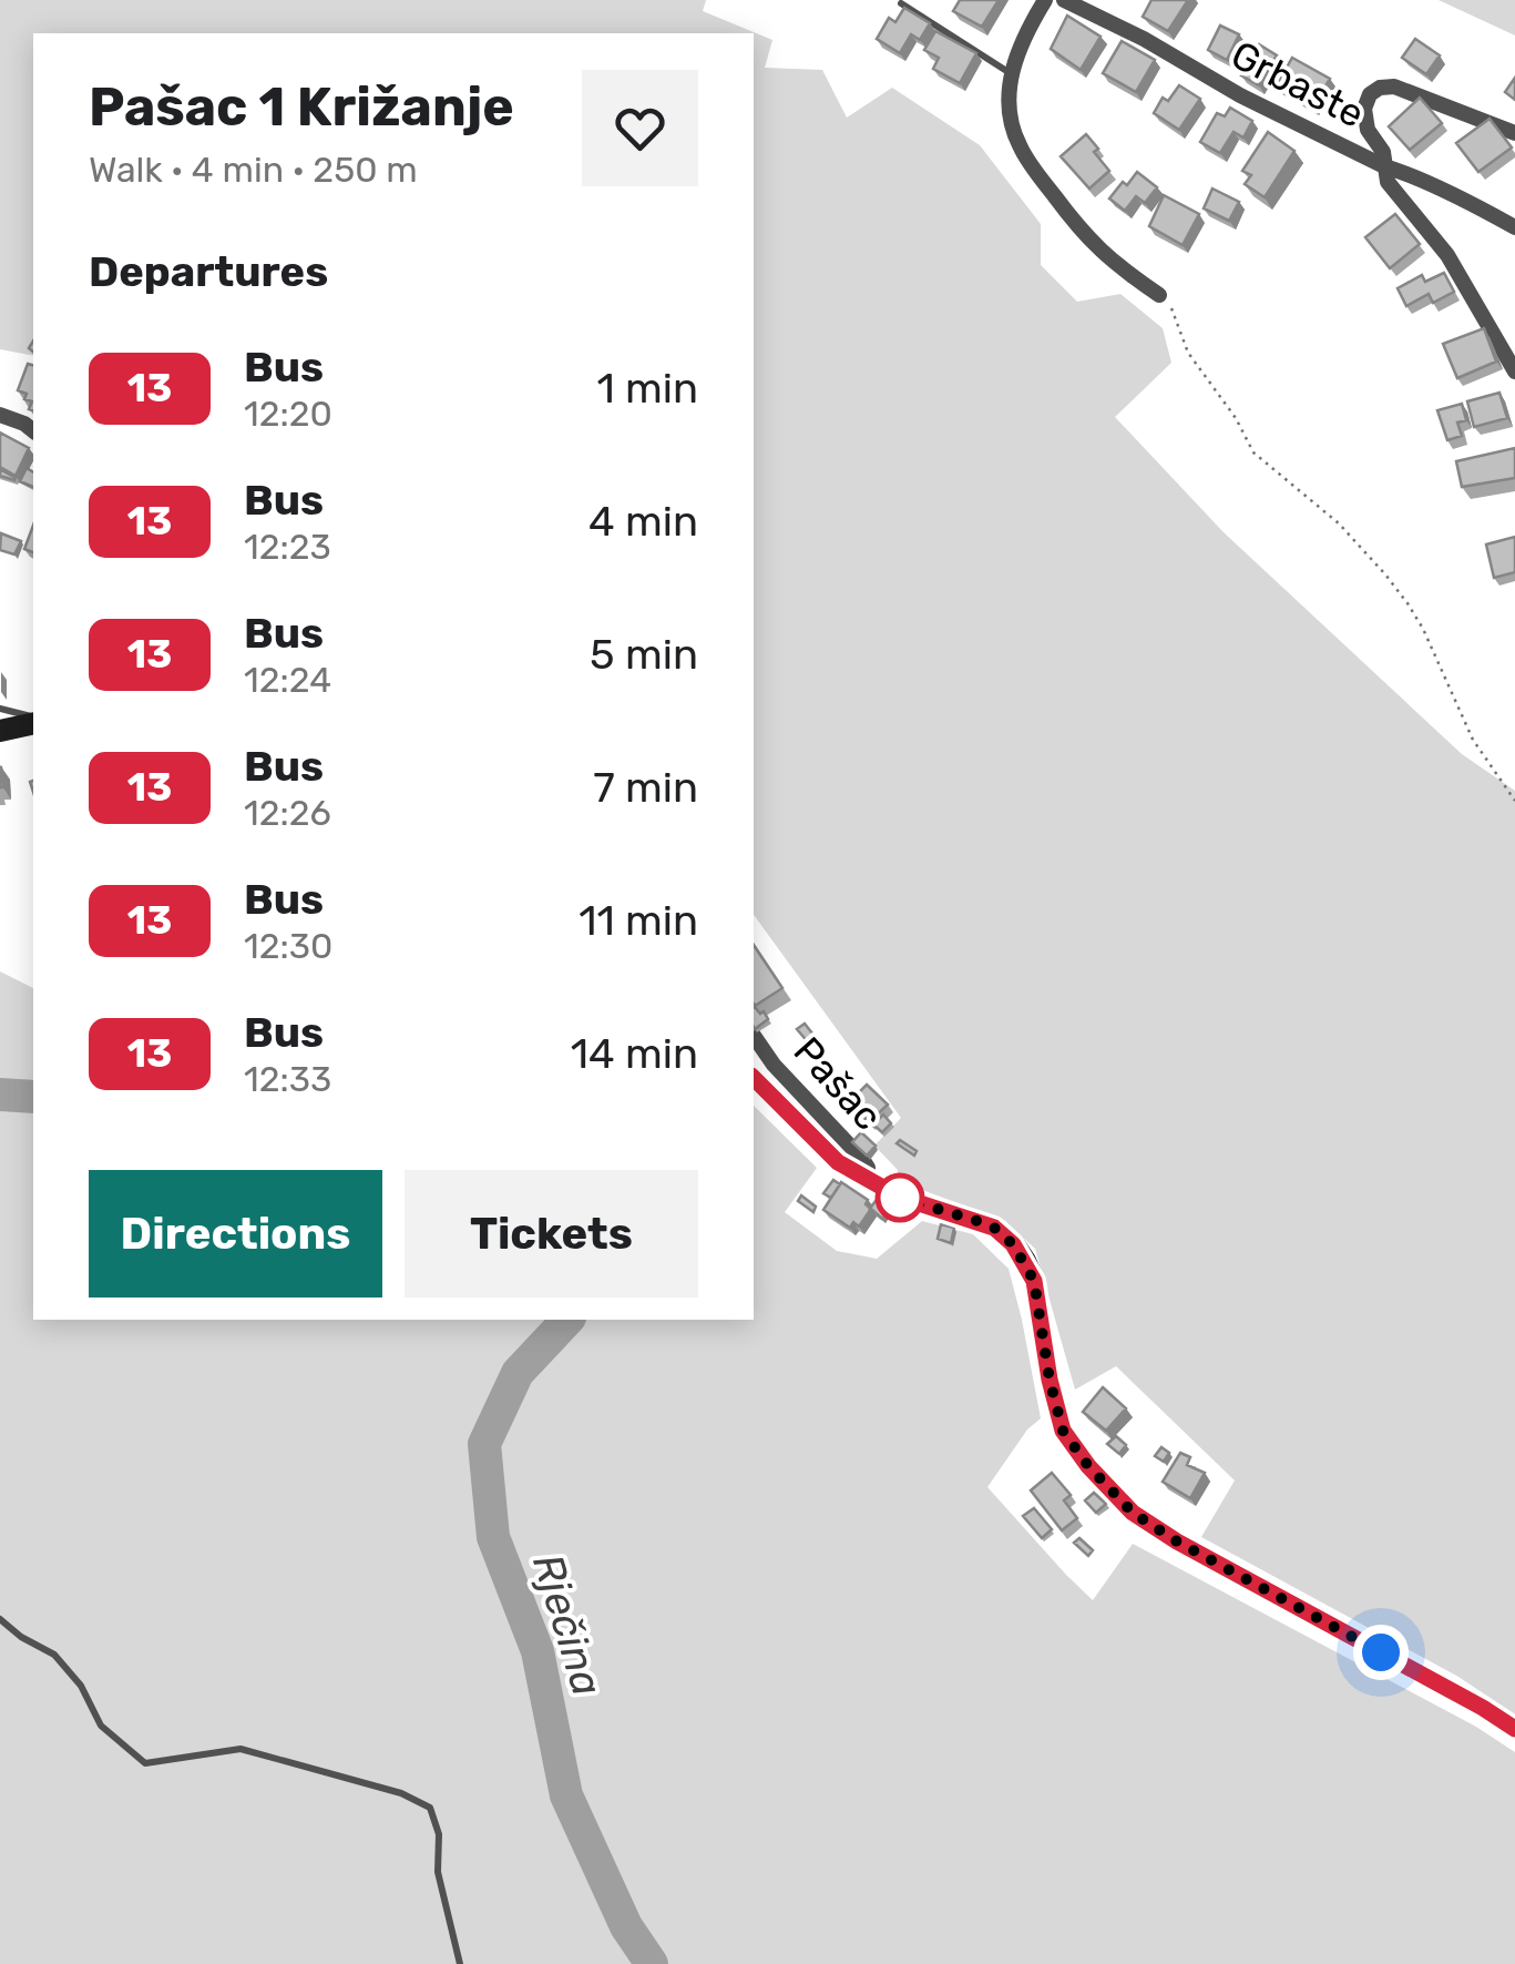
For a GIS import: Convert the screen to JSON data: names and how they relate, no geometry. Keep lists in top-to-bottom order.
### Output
{
  "streets": {
    "street": ["Grbaste", "Pašac"]
  },
  "water": ["Rječina"],
  "lines": ["bus line 13"],
  "page": {
    "heading": [
      ["Pašac 1 Križanje", "Walk · 4 min · 250 m"],
      "Departures"
    ],
    "list": [
      {
        "mark": "13",
        "name": "Bus",
        "note": "12:20",
        "value": "1 min"
      },
      {
        "mark": "13",
        "name": "Bus",
        "note": "12:23",
        "value": "4 min"
      },
      {
        "mark": "13",
        "name": "Bus",
        "note": "12:24",
        "value": "5 min"
      },
      {
        "mark": "13",
        "name": "Bus",
        "note": "12:26",
        "value": "7 min"
      },
      {
        "mark": "13",
        "name": "Bus",
        "note": "12:30",
        "value": "11 min"
      },
      {
        "mark": "13",
        "name": "Bus",
        "note": "12:33",
        "value": "14 min"
      }
    ],
    "buttons": ["Directions", "Tickets"]
  }
}
